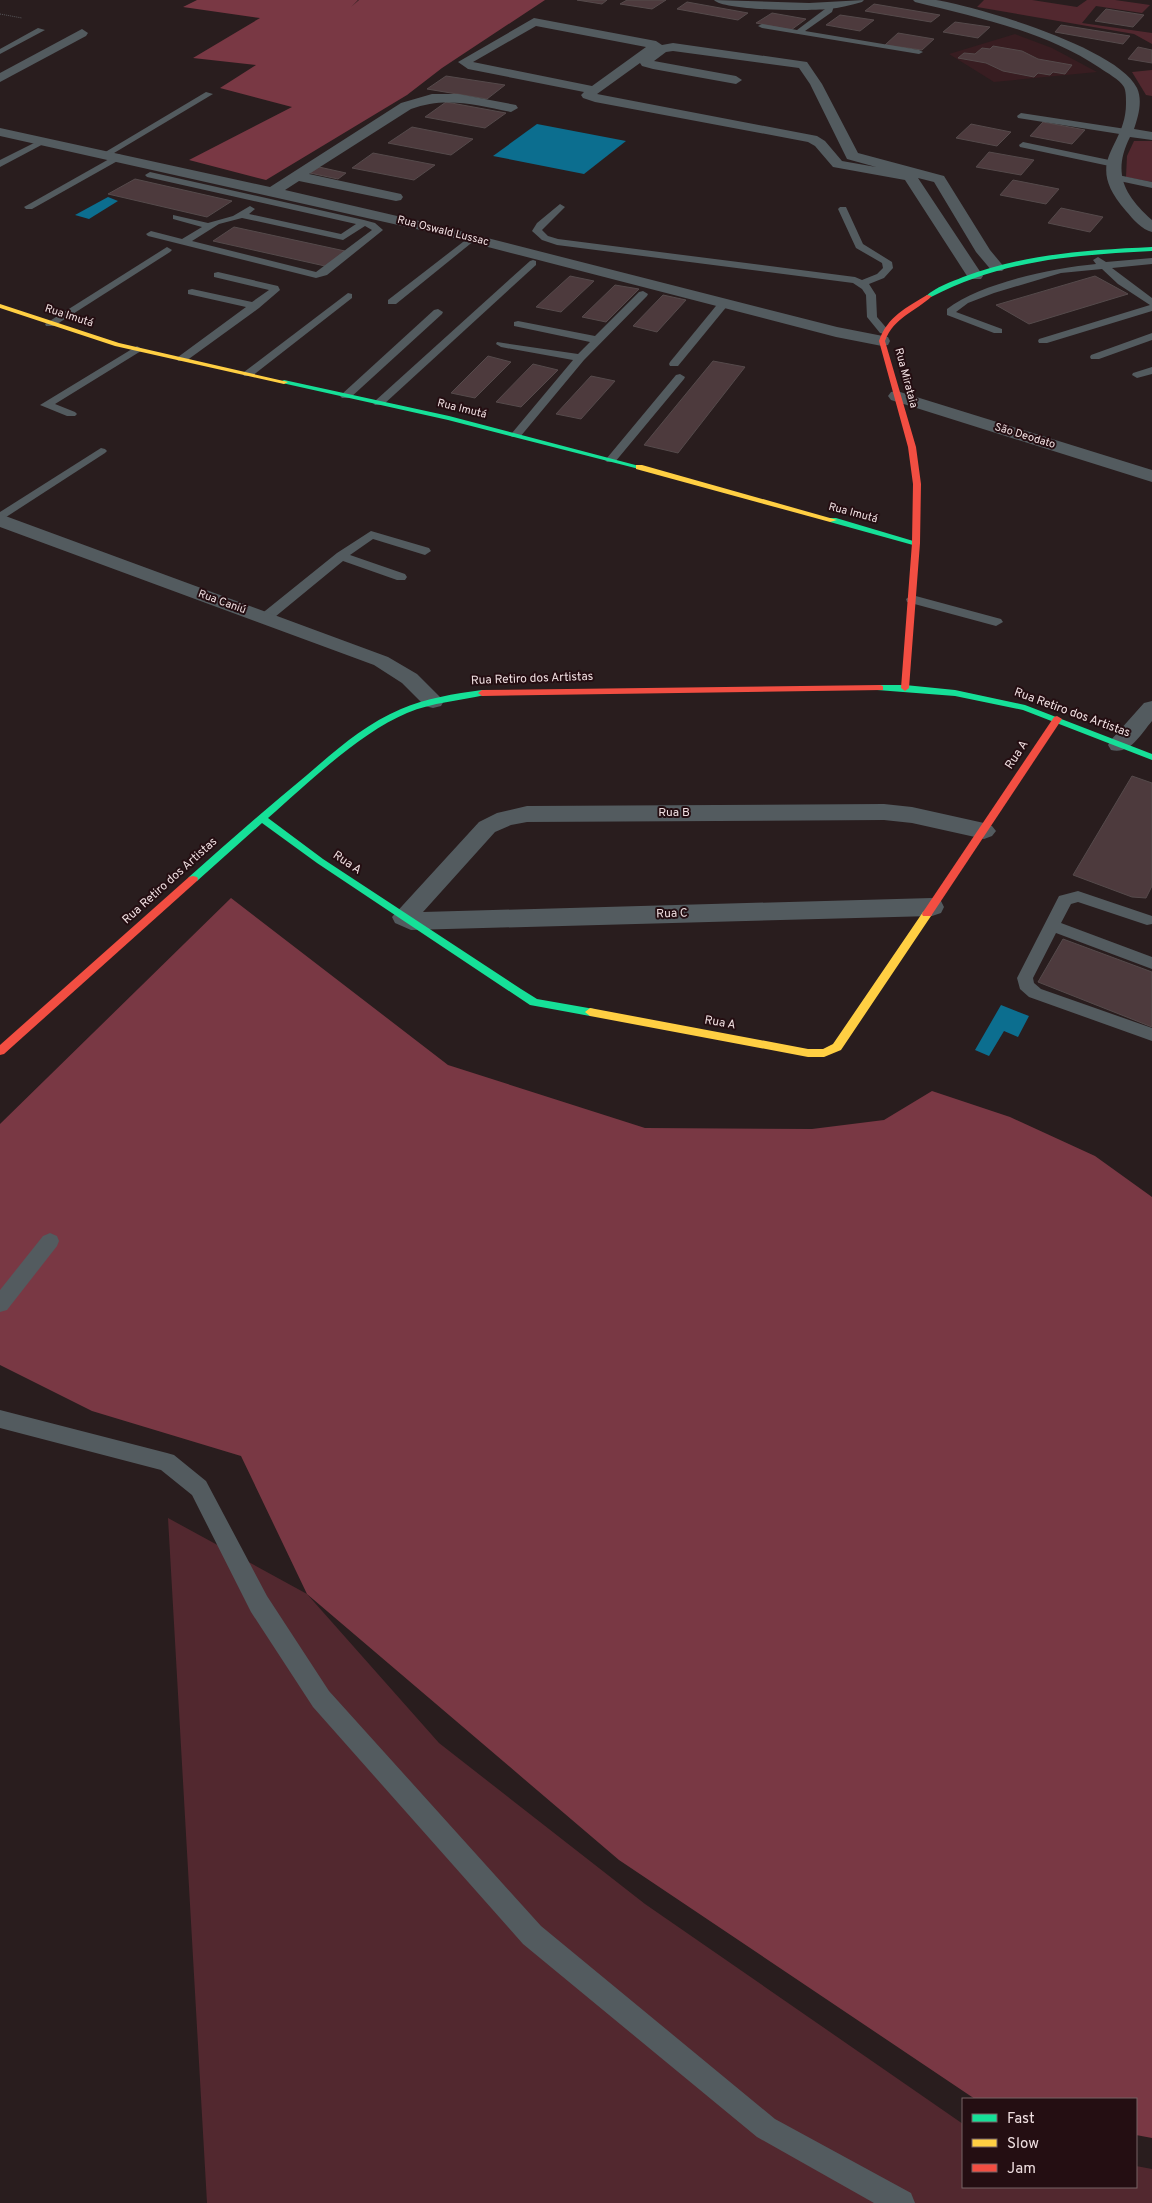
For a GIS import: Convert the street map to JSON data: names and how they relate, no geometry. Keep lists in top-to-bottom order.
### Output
{
  "streets": {
    "street": [
      "Rua Oswald Lussac",
      "Rua Imutá",
      "Rua Mirataia",
      "São Deodato",
      "Rua Caniú",
      "Rua Retiro dos Artistas",
      "Rua A",
      "Rua B",
      "Rua C"
    ]
  },
  "crossings": [
    ["Rua Oswald Lussac", "Rua Mirataia"],
    ["Rua Imutá", "Rua Mirataia"],
    ["Rua Mirataia", "São Deodato"],
    ["Rua Mirataia", "Rua Retiro dos Artistas"],
    ["Rua Caniú", "Rua Retiro dos Artistas"],
    ["Rua Retiro dos Artistas", "Rua A"],
    ["Rua A", "Rua B"],
    ["Rua A", "Rua C"],
    ["Rua B", "Rua C"]
  ],
  "legend": ["Fast", "Slow", "Jam"]
}
